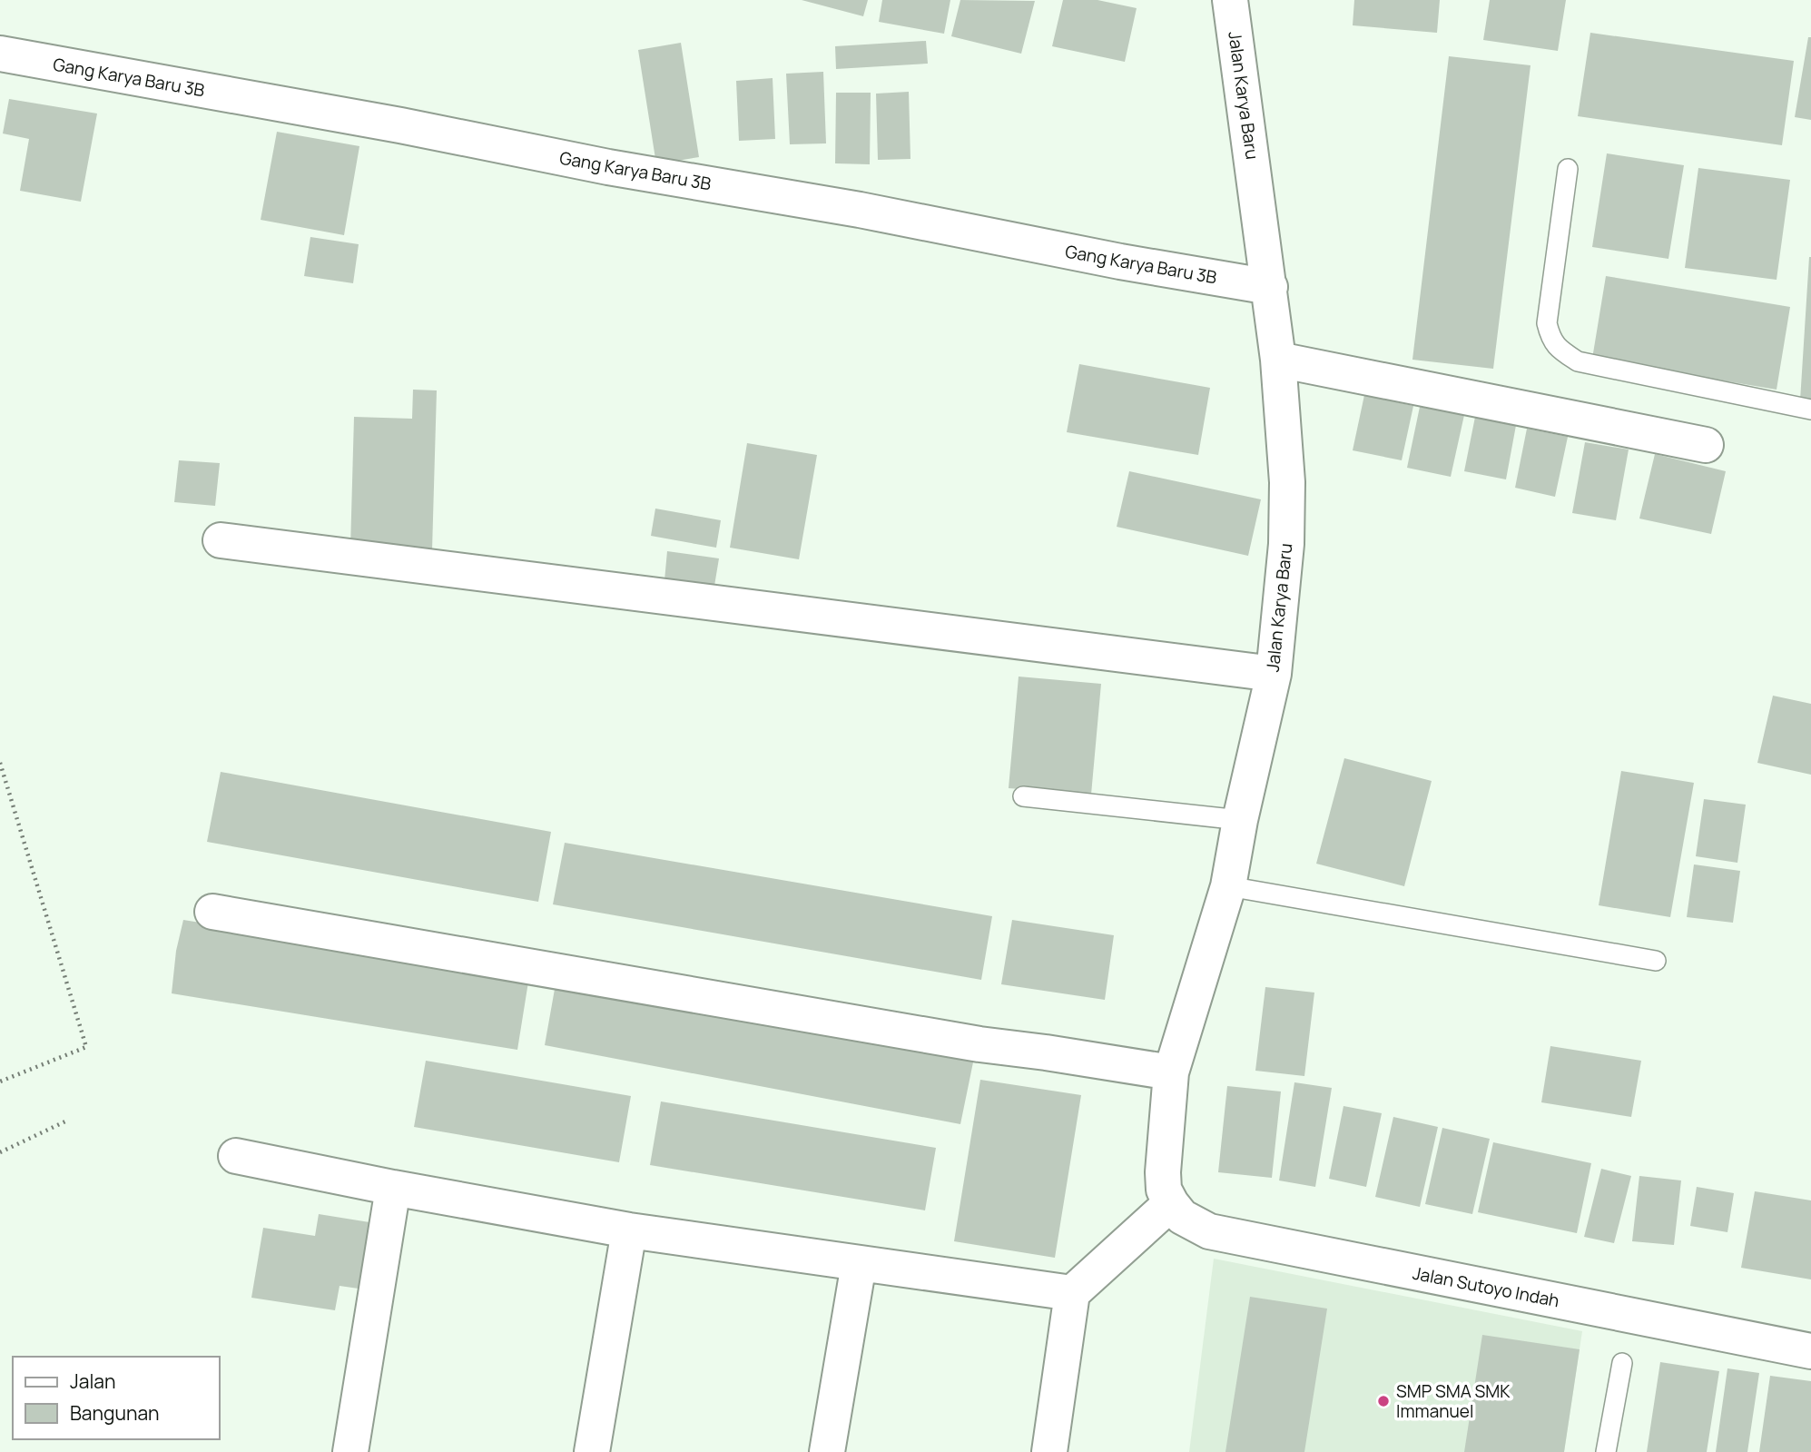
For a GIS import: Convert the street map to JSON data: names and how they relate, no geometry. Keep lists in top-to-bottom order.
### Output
{
  "streets": {
    "street": ["Gang Karya Baru 3B", "Jalan Karya Baru", "Jalan Sutoyo Indah"]
  },
  "crossings": [
    ["Gang Karya Baru 3B", "Jalan Karya Baru"],
    ["Jalan Karya Baru", "Jalan Sutoyo Indah"]
  ],
  "places": ["SMP SMA SMK Immanuel"],
  "legend": ["Jalan", "Bangunan"]
}
